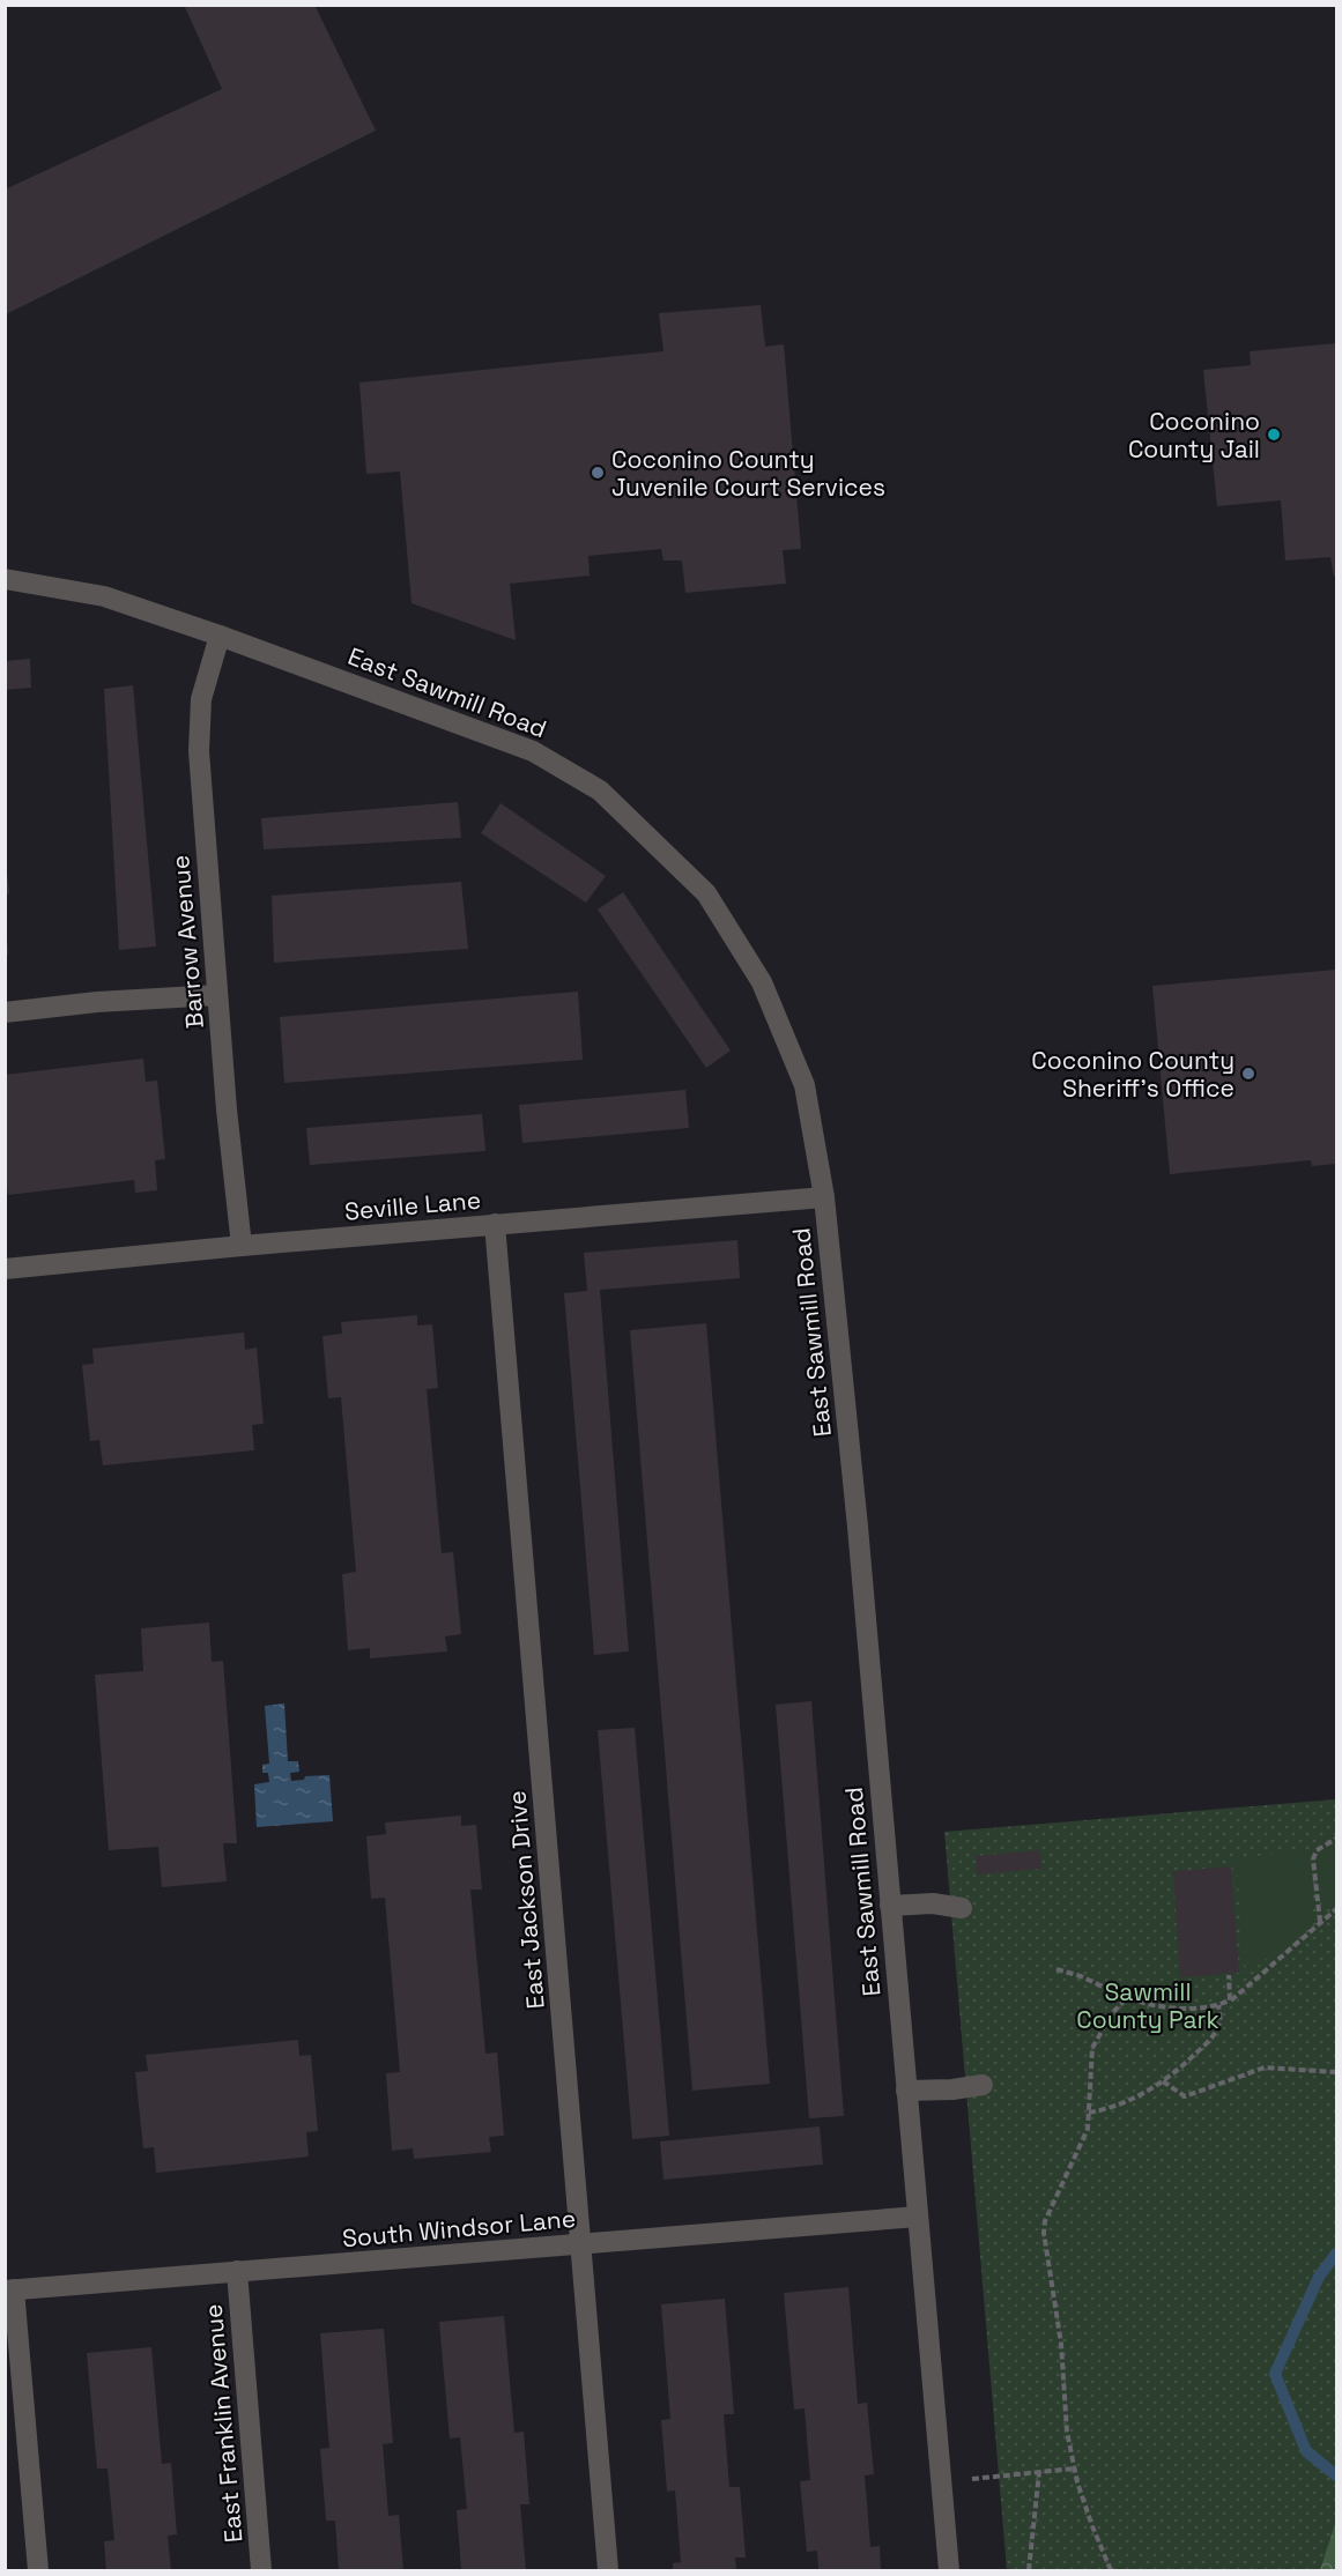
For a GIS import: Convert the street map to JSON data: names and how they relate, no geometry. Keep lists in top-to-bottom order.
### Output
{
  "streets": {
    "street": [
      "East Sawmill Road",
      "Barrow Avenue",
      "Seville Lane",
      "East Jackson Drive",
      "South Windsor Lane",
      "East Franklin Avenue"
    ]
  },
  "crossings": [
    ["East Sawmill Road", "Barrow Avenue"],
    ["East Sawmill Road", "Seville Lane"],
    ["East Sawmill Road", "South Windsor Lane"],
    ["Barrow Avenue", "Seville Lane"],
    ["Seville Lane", "East Jackson Drive"],
    ["East Jackson Drive", "South Windsor Lane"],
    ["South Windsor Lane", "East Franklin Avenue"]
  ],
  "parks": ["Sawmill County Park"],
  "places": ["Coconino County Jail", "Coconino County Juvenile Court Services", "Coconino County Sheriff's Office"]
}
